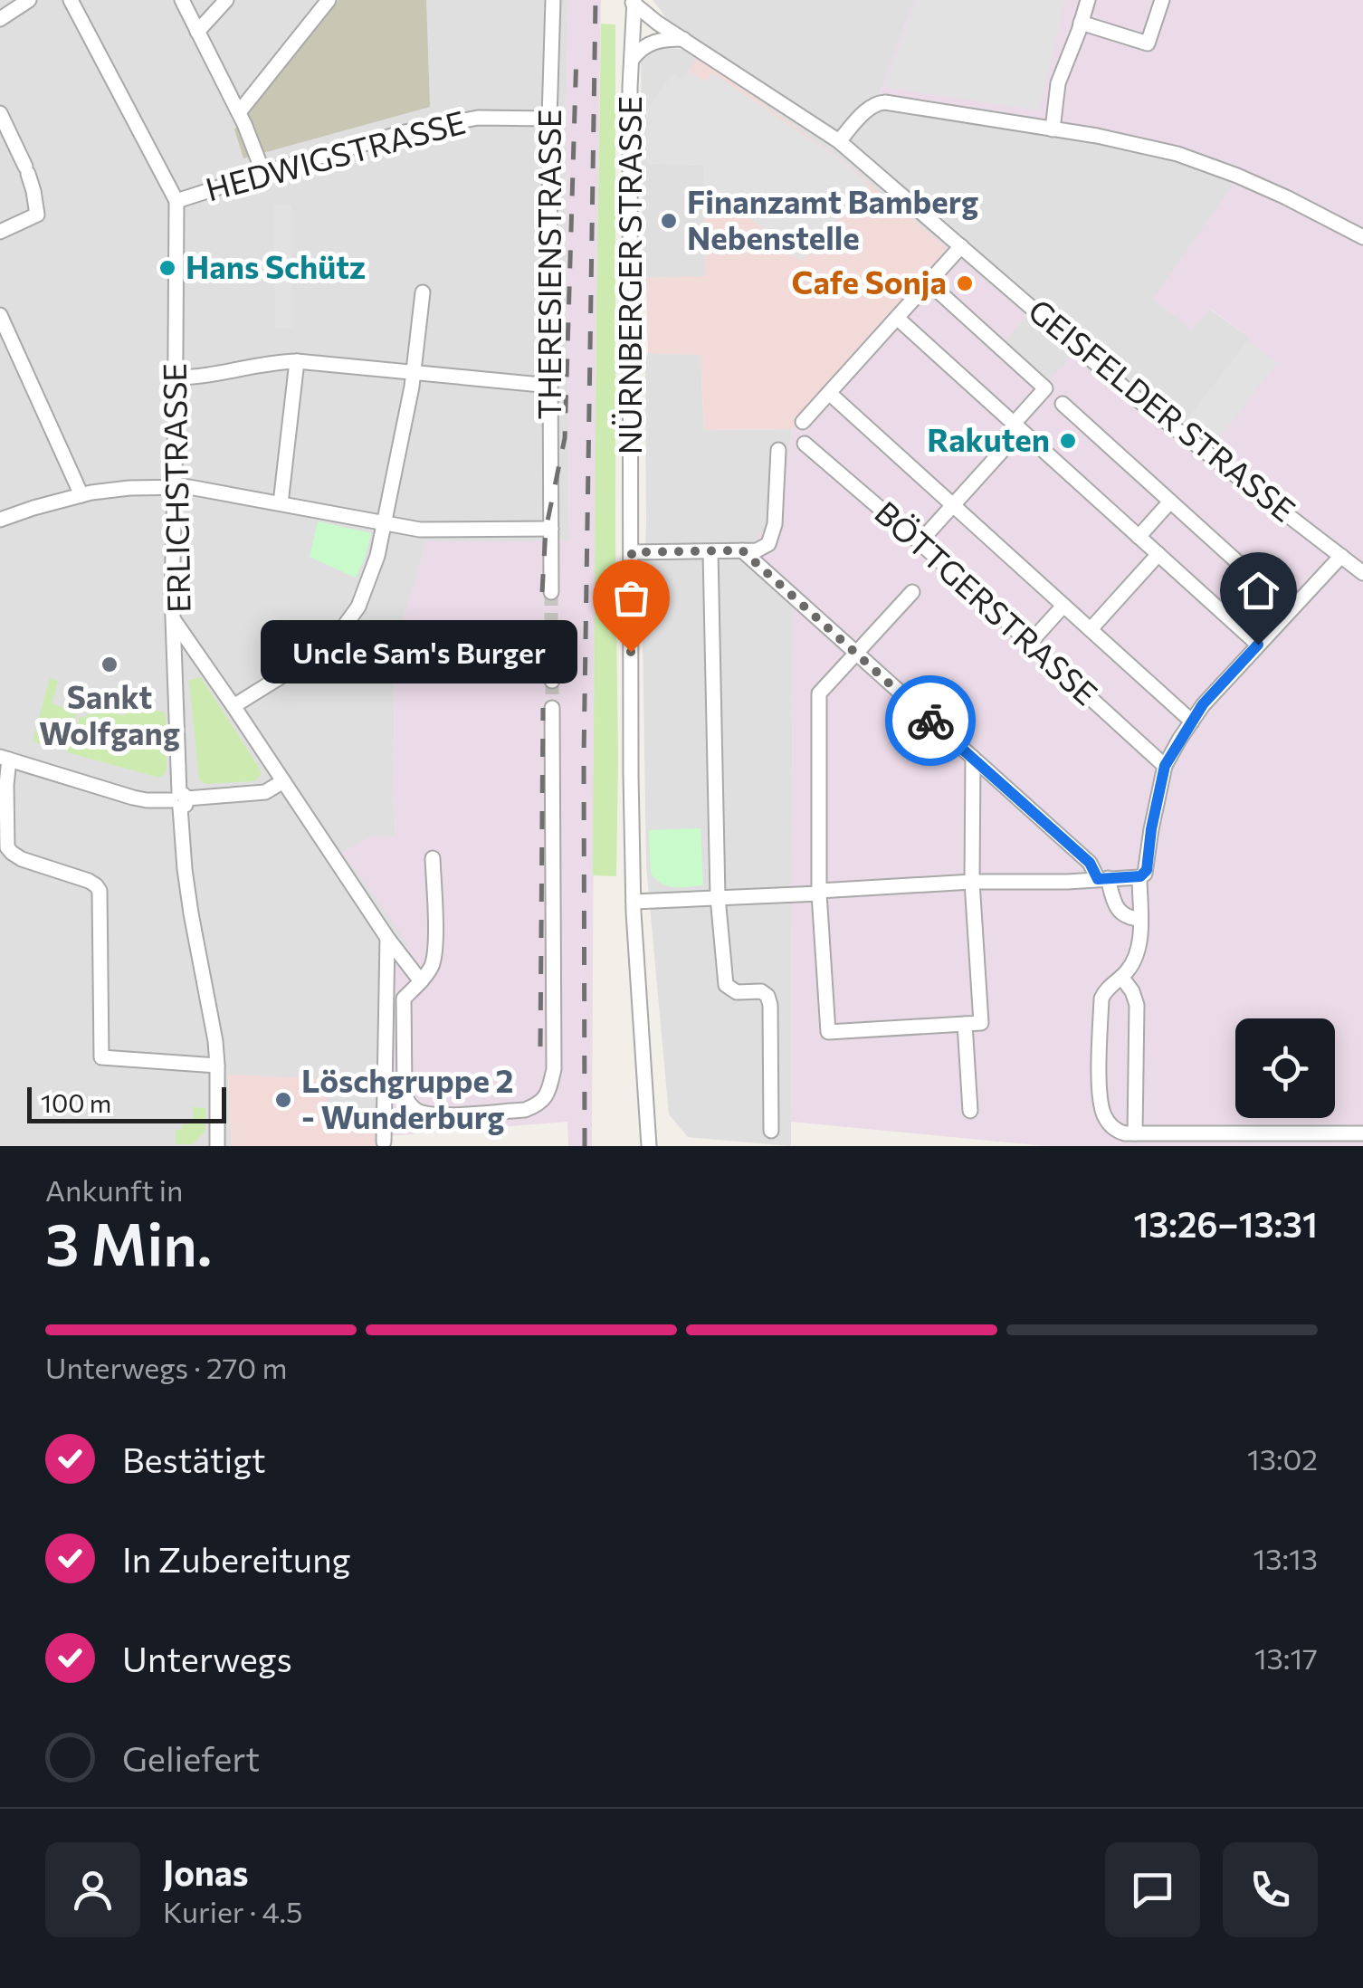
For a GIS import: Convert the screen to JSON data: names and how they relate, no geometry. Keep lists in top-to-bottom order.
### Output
{
  "streets": {
    "street": [
      "HEDWIGSTRASSE",
      "THERESIENSTRASSE",
      "NÜRNBERGER STRASSE",
      "GEISFELDER STRASSE",
      "ERLICHSTRASSE",
      "BÖTTGERSTRASSE"
    ]
  },
  "crossings": [
    ["HEDWIGSTRASSE", "THERESIENSTRASSE"],
    ["HEDWIGSTRASSE", "ERLICHSTRASSE"],
    ["NÜRNBERGER STRASSE", "GEISFELDER STRASSE"]
  ],
  "places": [
    "Finanzamt Bamberg Nebenstelle",
    "Hans Schütz",
    "Cafe Sonja",
    "Rakuten",
    "Uncle Sam's Burger",
    "Sankt Wolfgang",
    "Löschgruppe 2 - Wunderburg"
  ],
  "scale_bar": "100 m",
  "page": {
    "bubble": "Uncle Sam's Burger",
    "scale": "100 m",
    "heading": ["3 Min.", "Ankunft in", "13:26–13:31"],
    "panel": ["Jonas", "Kurier · 4.5"],
    "bar": "Unterwegs · 270 m",
    "list": [
      ["Bestätigt", "13:02"],
      ["In Zubereitung", "13:13"],
      ["Unterwegs", "13:17"],
      "Geliefert"
    ]
  }
}
